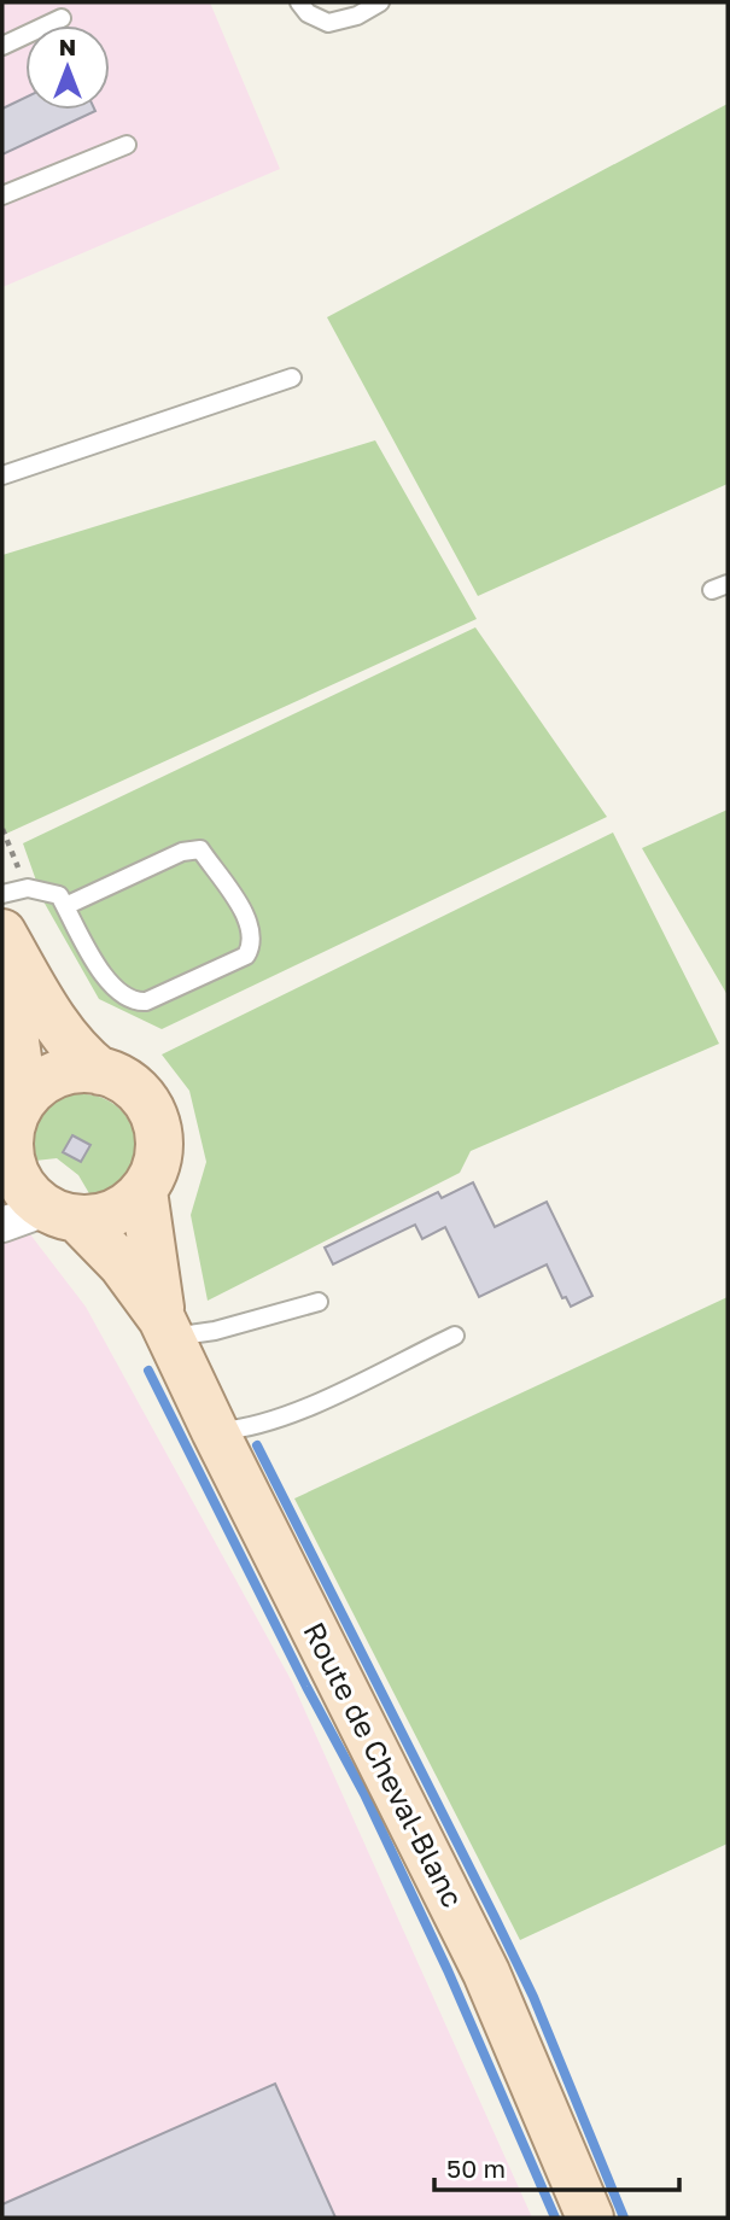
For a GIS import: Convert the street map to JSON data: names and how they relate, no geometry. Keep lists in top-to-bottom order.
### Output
{
  "streets": {
    "main road": ["Route de Cheval-Blanc"]
  },
  "scale_bar": "50 m",
  "north": "top"
}
